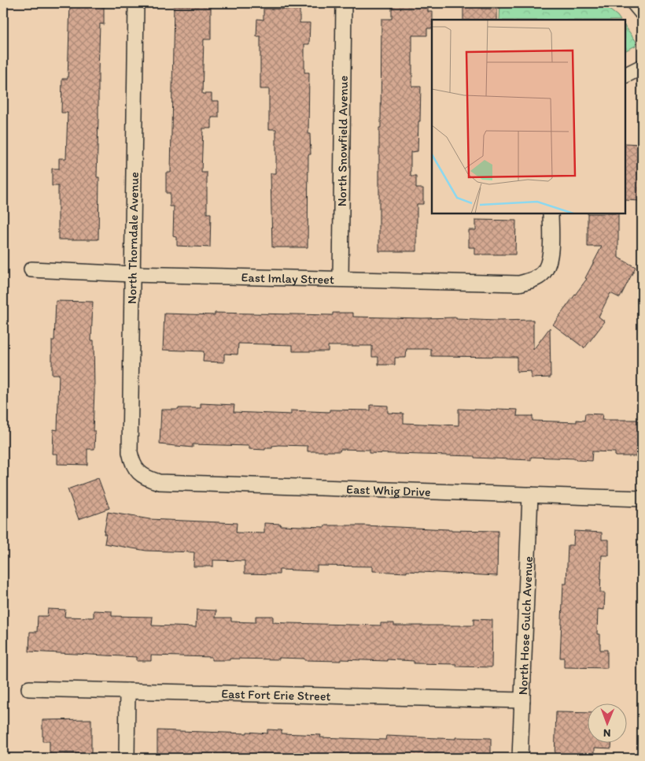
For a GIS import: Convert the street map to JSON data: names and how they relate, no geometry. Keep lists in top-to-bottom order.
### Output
{
  "streets": {
    "street": [
      "North Snowfield Avenue",
      "North Thorndale Avenue",
      "East Imlay Street",
      "East Whig Drive",
      "North Hose Gulch Avenue",
      "East Fort Erie Street"
    ]
  },
  "crossings": [
    ["North Snowfield Avenue", "East Imlay Street"],
    ["North Thorndale Avenue", "East Imlay Street"],
    ["North Thorndale Avenue", "East Whig Drive"],
    ["East Whig Drive", "North Hose Gulch Avenue"],
    ["North Hose Gulch Avenue", "East Fort Erie Street"]
  ],
  "north": "bottom"
}
